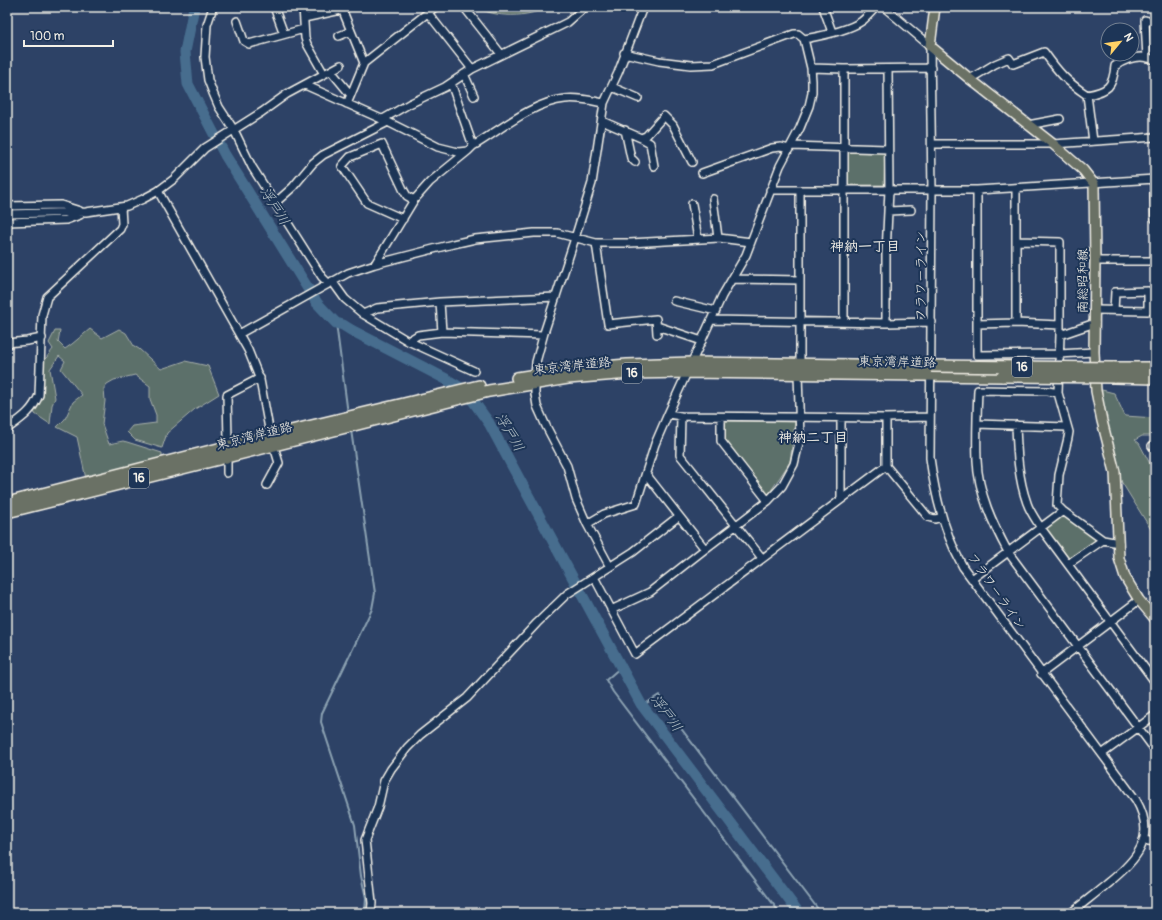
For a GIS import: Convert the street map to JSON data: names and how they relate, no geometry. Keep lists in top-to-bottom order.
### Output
{
  "streets": {
    "highway": ["東京湾岸道路", "16"],
    "main road": ["南総昭和線"],
    "street": ["フラワーライン"]
  },
  "crossings": [
    ["フラワーライン", "東京湾岸道路"]
  ],
  "districts": ["神納一丁目", "神納二丁目"],
  "water": ["浮戸川"],
  "scale_bar": "100 m",
  "north": "top right"
}
